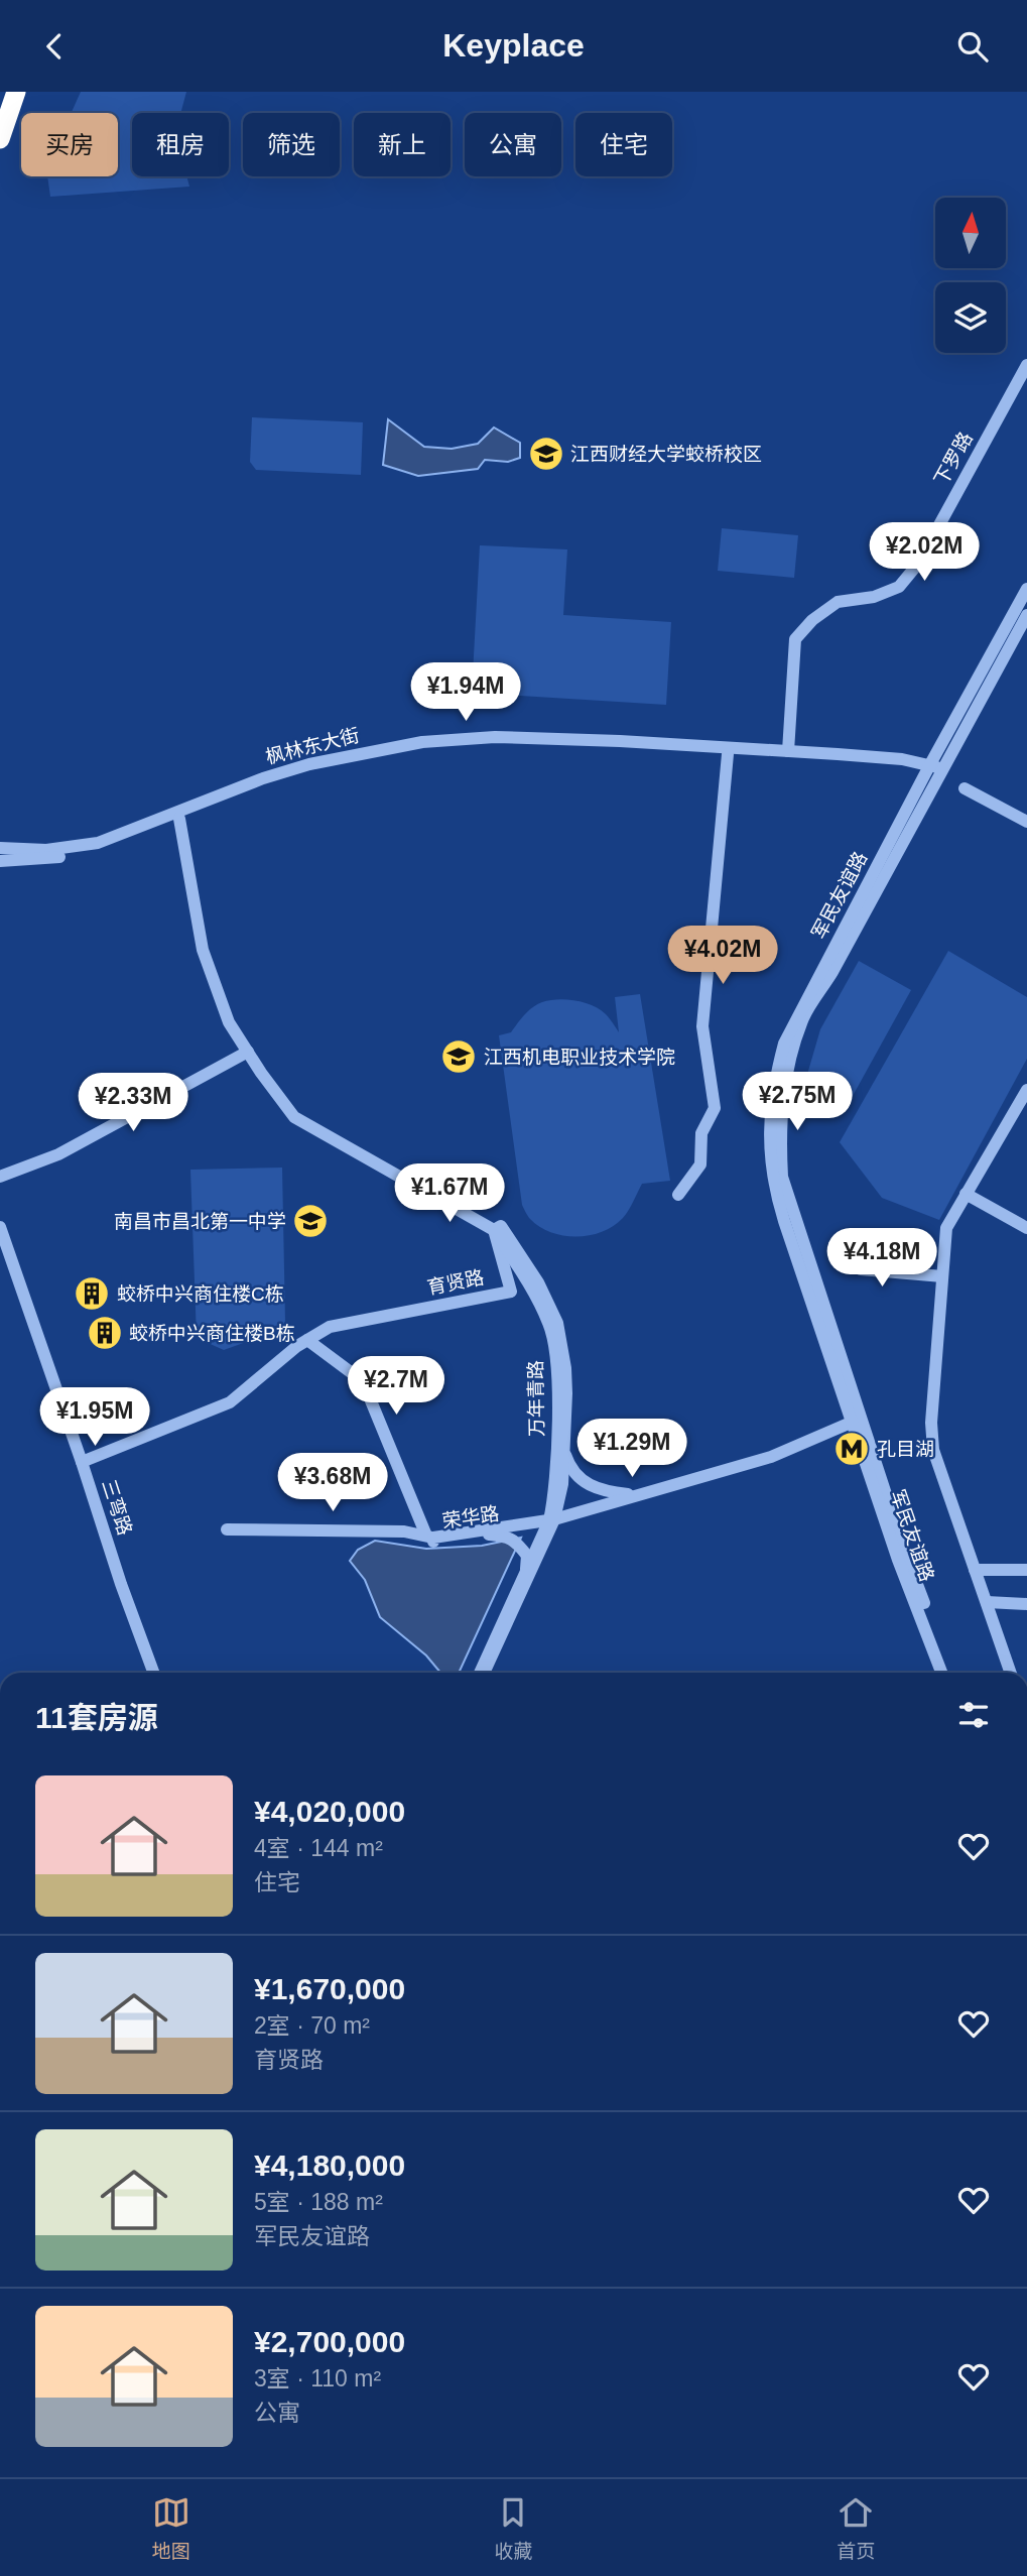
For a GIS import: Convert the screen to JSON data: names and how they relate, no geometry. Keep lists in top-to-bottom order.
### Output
{
  "streets": {
    "street": [
      "下罗路",
      "枫林东大街",
      "军民友谊路",
      "育贤路",
      "万年青路",
      "三弯路",
      "荣华路"
    ]
  },
  "crossings": [
    ["下罗路", "枫林东大街"],
    ["枫林东大街", "军民友谊路"],
    ["军民友谊路", "荣华路"],
    ["育贤路", "万年青路"],
    ["育贤路", "三弯路"],
    ["万年青路", "荣华路"]
  ],
  "places": {
    "school or university": ["江西财经大学蛟桥校区", "江西机电职业技术学院", "南昌市昌北第一中学"],
    "building": ["蛟桥中兴商住楼C栋", "蛟桥中兴商住楼B栋"],
    "metro station": ["孔目湖"]
  },
  "north": "top",
  "page": {
    "header": "Keyplace",
    "chip": [
      "买房",
      "租房",
      "筛选",
      "新上",
      "公寓",
      "住宅"
    ],
    "price": [
      "¥2.02M",
      "¥1.94M",
      "¥4.02M",
      "¥2.75M",
      "¥2.33M",
      "¥1.67M",
      "¥4.18M",
      "¥2.7M",
      "¥1.95M",
      "¥1.29M",
      "¥3.68M"
    ],
    "heading": "11套房源",
    "list": [
      {
        "name": "¥4,020,000",
        "note": "4室 · 144 m² · 住宅"
      },
      {
        "name": "¥1,670,000",
        "note": "2室 · 70 m² · 育贤路"
      },
      {
        "name": "¥4,180,000",
        "note": "5室 · 188 m² · 军民友谊路"
      },
      {
        "name": "¥2,700,000",
        "note": "3室 · 110 m² · 公寓"
      }
    ],
    "tabs": ["地图", "收藏", "首页"]
  }
}
